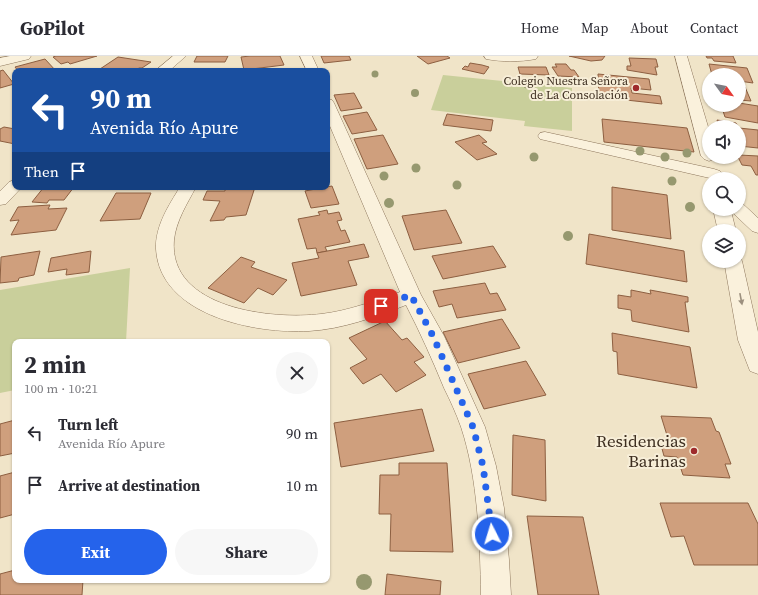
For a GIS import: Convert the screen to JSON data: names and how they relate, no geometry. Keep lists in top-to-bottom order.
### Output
{
  "places": ["Colegio Nuestra Señora de La Consolación", "Residencias Barinas"],
  "north": "bottom right",
  "page": {
    "header": "GoPilot",
    "nav": [
      "Home",
      "Map",
      "About",
      "Contact"
    ],
    "turn": ["90 m", "Avenida Río Apure"],
    "then": "Then",
    "heading": ["2 min", "100 m · 10:21"],
    "list": [
      {
        "name": "Turn left",
        "note": "Avenida Río Apure",
        "value": "90 m"
      },
      {
        "name": "Arrive at destination",
        "value": "10 m"
      }
    ],
    "buttons": ["Exit", "Share"]
  }
}
